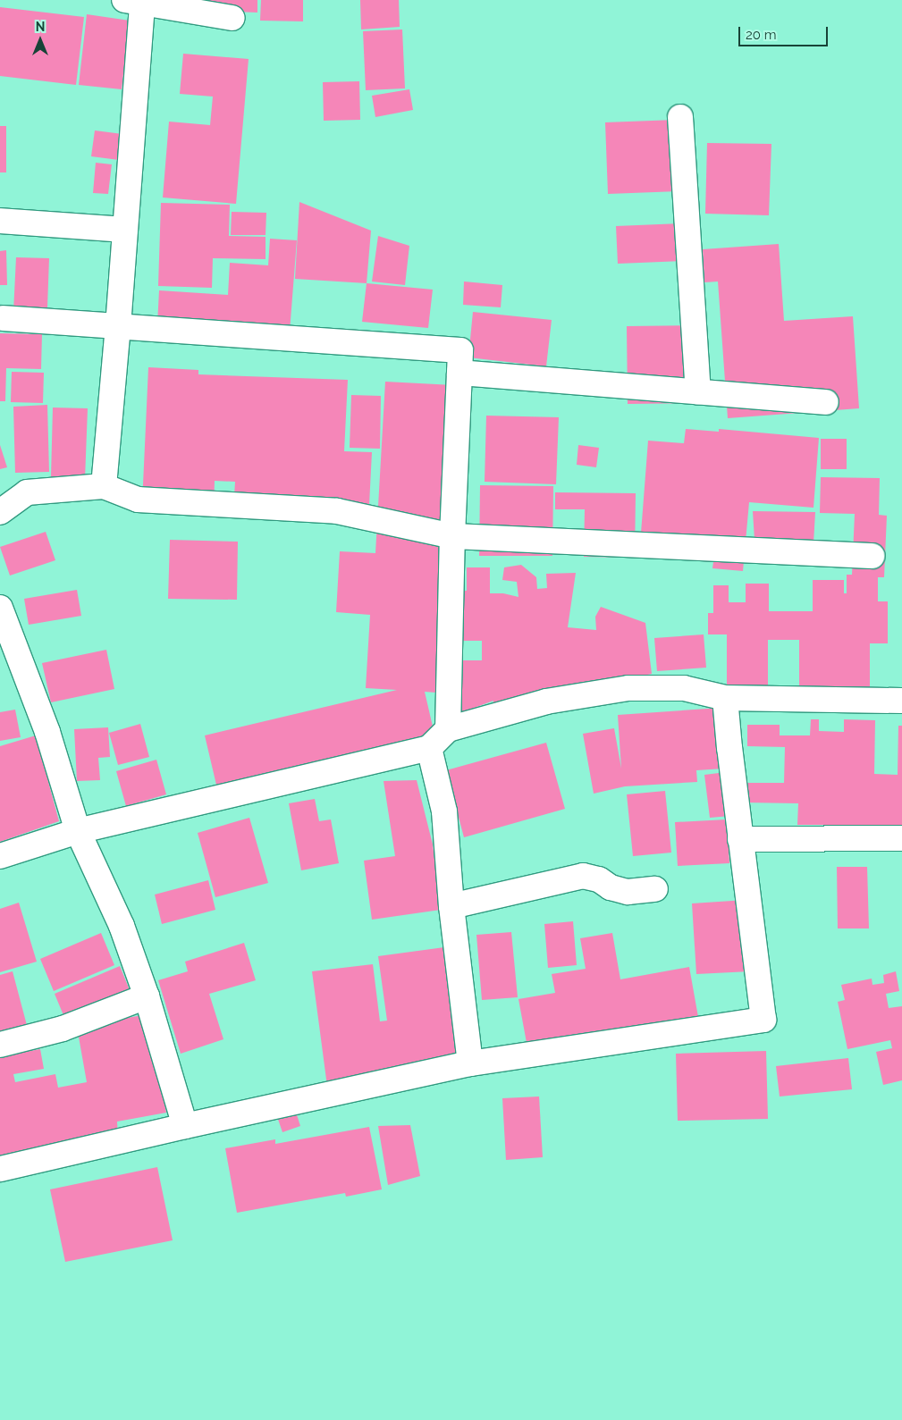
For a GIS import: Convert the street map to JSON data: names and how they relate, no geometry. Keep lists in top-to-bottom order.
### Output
{
  "scale_bar": "20 m",
  "north": "top"
}
